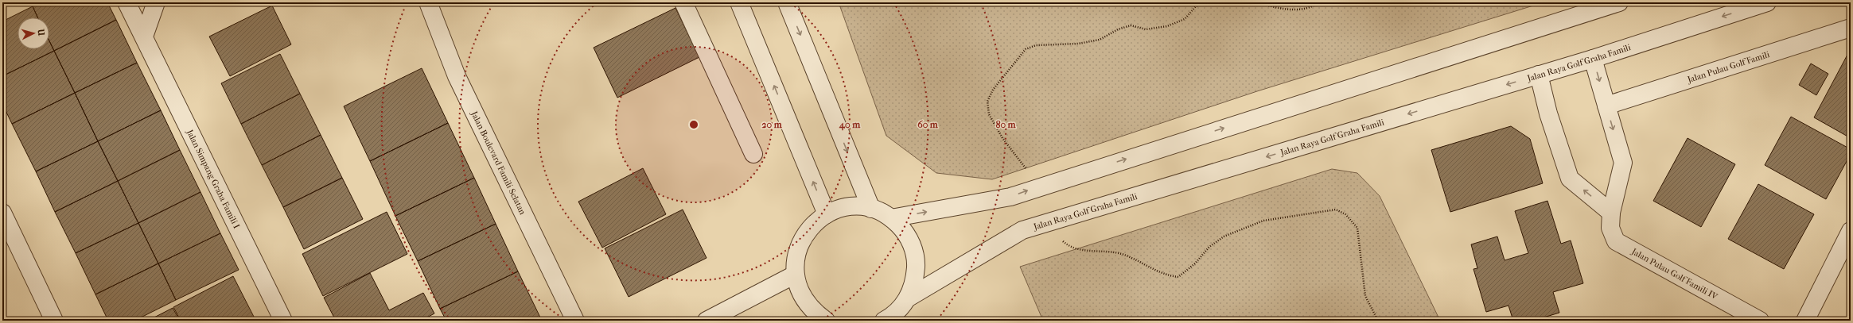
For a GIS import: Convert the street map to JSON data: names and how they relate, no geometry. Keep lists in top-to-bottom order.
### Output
{
  "streets": {
    "street": [
      "Jalan Raya Golf Graha Famili",
      "Jalan Pulau Golf Famili",
      "Jalan Boulevard Famili Selatan",
      "Jalan Simpang Graha Famili I",
      "Jalan Pulau Golf Famili IV"
    ]
  },
  "crossings": [
    ["Jalan Raya Golf Graha Famili", "Jalan Pulau Golf Famili IV"],
    ["Jalan Pulau Golf Famili", "Jalan Pulau Golf Famili IV"]
  ],
  "one_way": ["Jalan Pulau Golf Famili IV"],
  "north": "right",
  "rings": [
    "20 m",
    "40 m",
    "60 m",
    "80 m"
  ]
}
